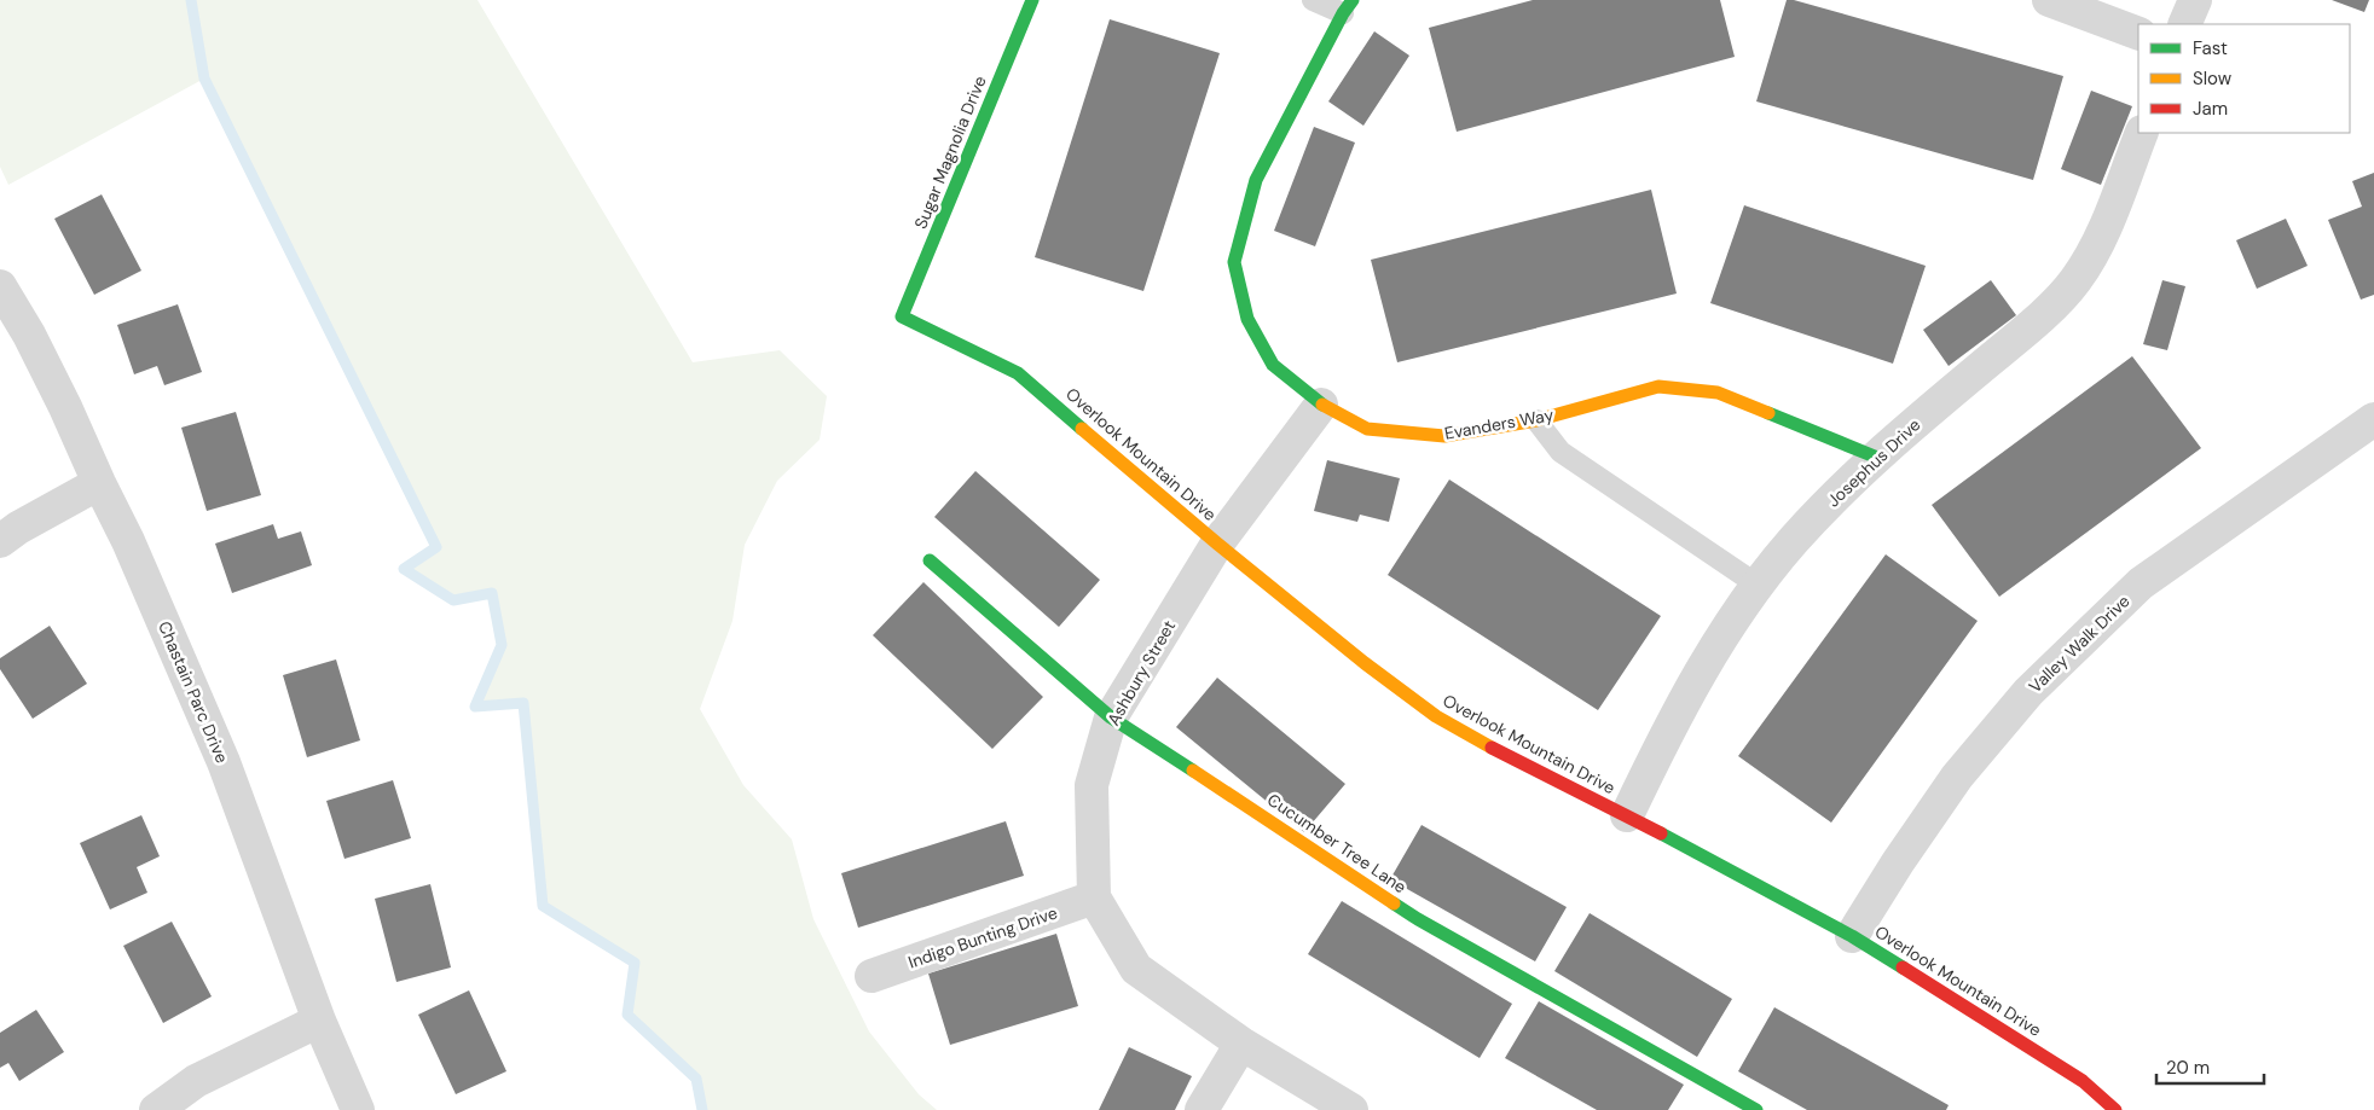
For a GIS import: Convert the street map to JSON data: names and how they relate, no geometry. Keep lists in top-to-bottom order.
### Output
{
  "streets": {
    "street": [
      "Sugar Magnolia Drive",
      "Evanders Way",
      "Overlook Mountain Drive",
      "Josephus Drive",
      "Valley Walk Drive",
      "Ashbury Street",
      "Chastain Parc Drive",
      "Cucumber Tree Lane",
      "Indigo Bunting Drive"
    ]
  },
  "crossings": [
    ["Sugar Magnolia Drive", "Overlook Mountain Drive"],
    ["Evanders Way", "Josephus Drive"],
    ["Evanders Way", "Ashbury Street"],
    ["Overlook Mountain Drive", "Josephus Drive"],
    ["Overlook Mountain Drive", "Valley Walk Drive"],
    ["Overlook Mountain Drive", "Ashbury Street"],
    ["Ashbury Street", "Cucumber Tree Lane"],
    ["Ashbury Street", "Indigo Bunting Drive"]
  ],
  "legend": ["Fast", "Slow", "Jam"],
  "scale_bar": "20 m"
}
